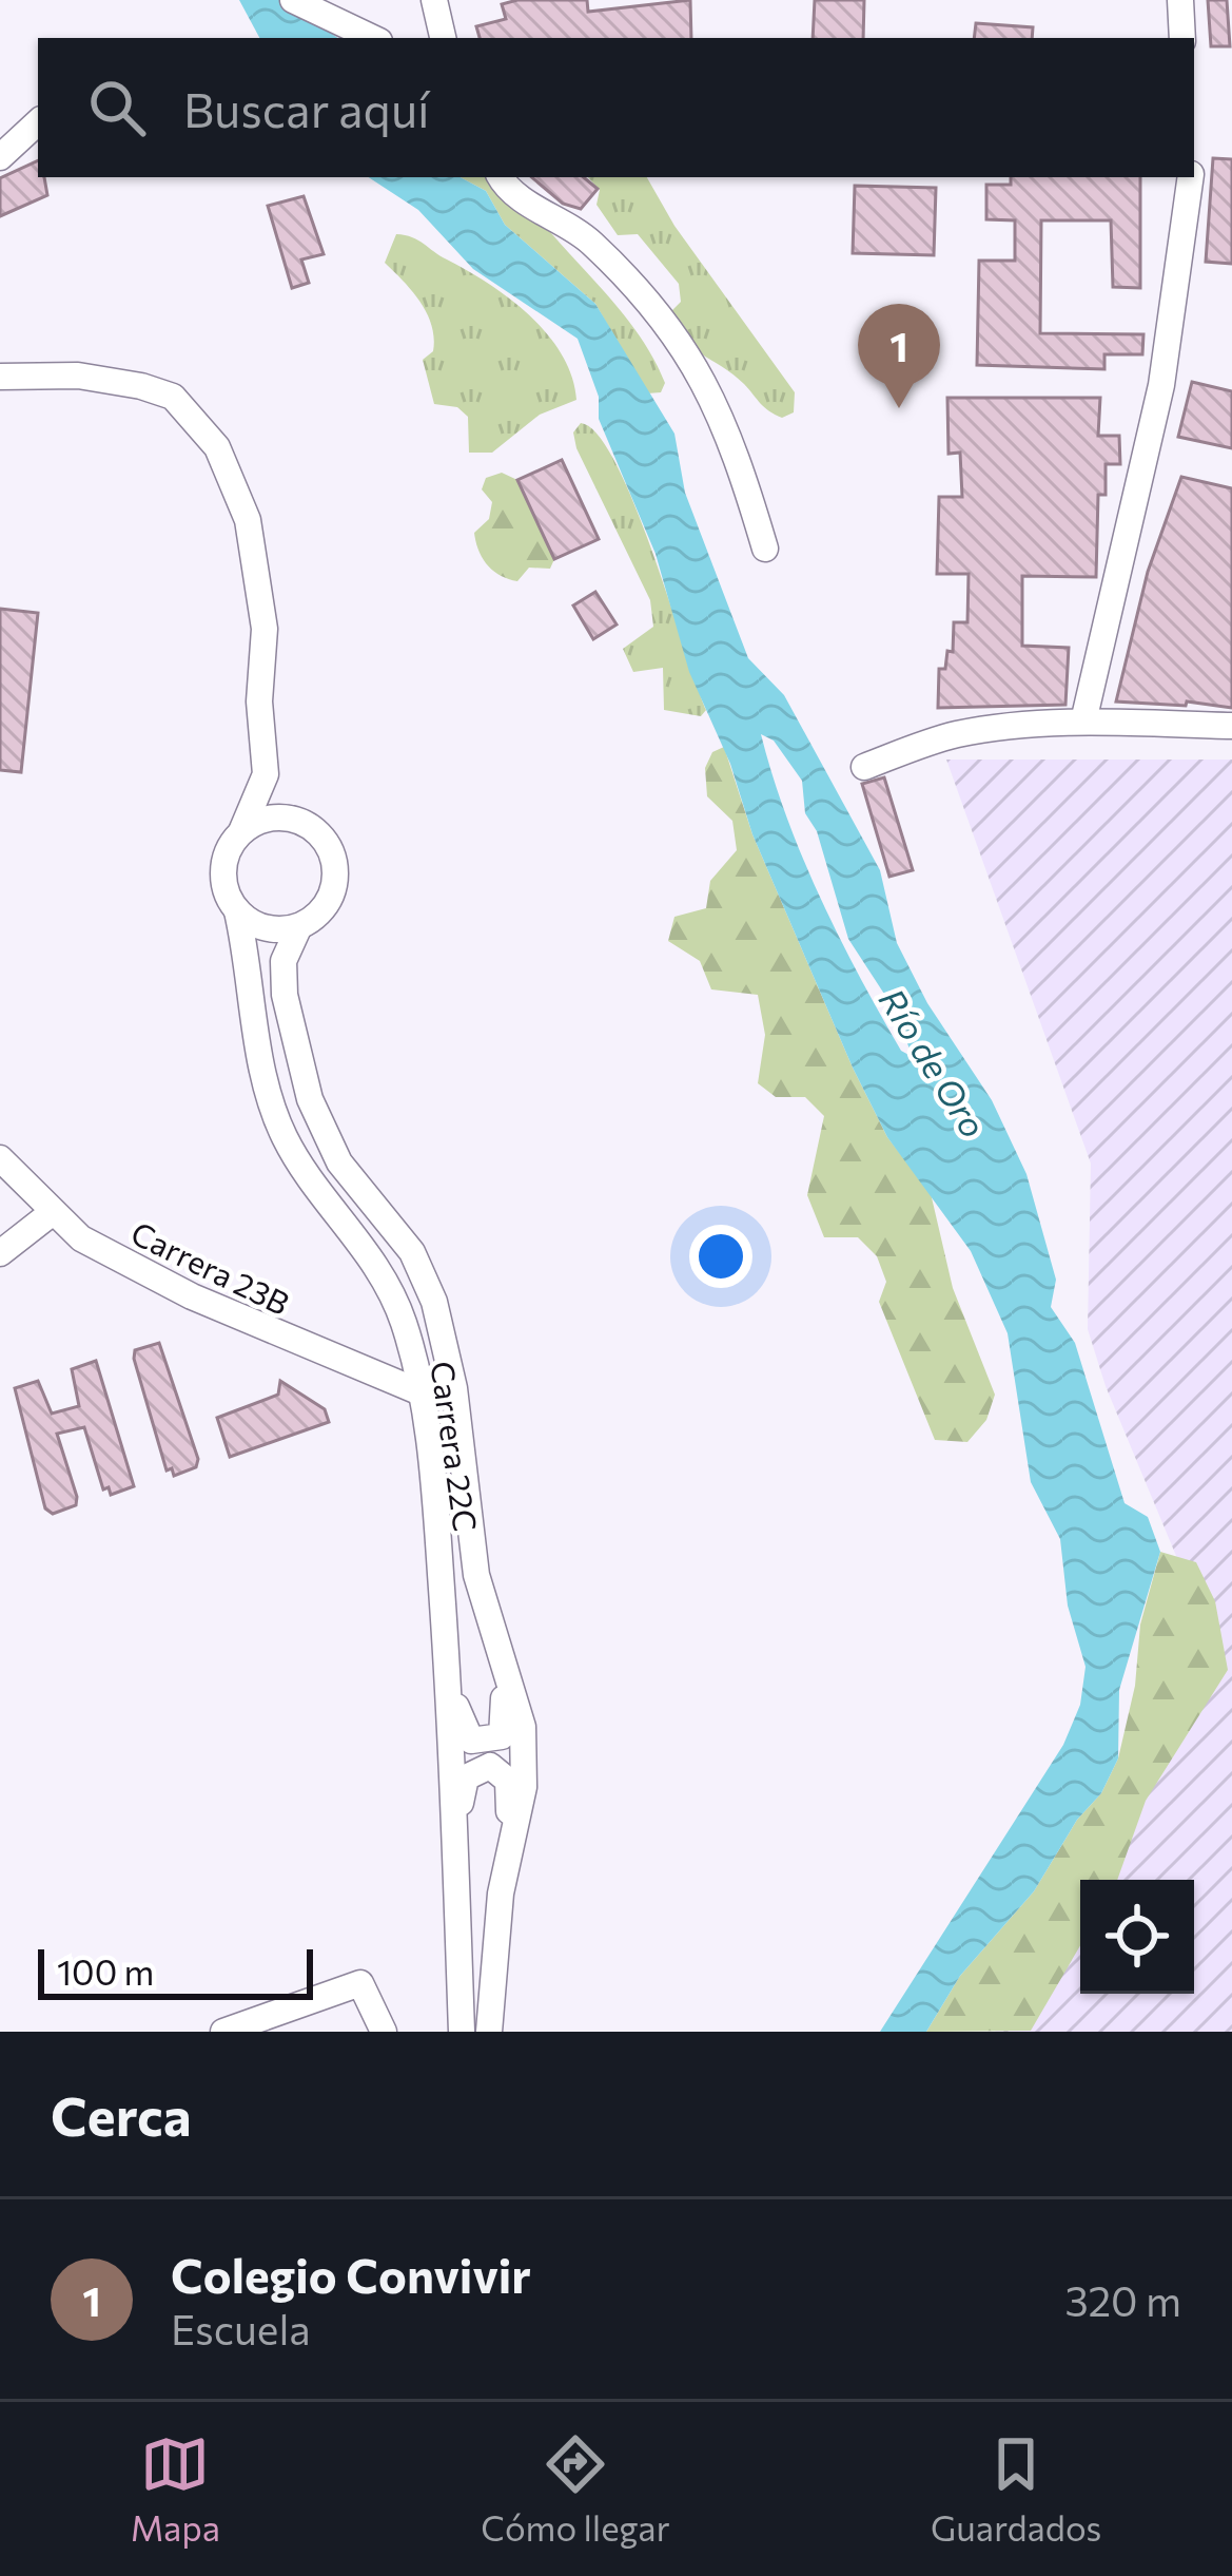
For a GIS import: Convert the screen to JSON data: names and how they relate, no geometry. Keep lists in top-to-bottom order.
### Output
{
  "streets": {
    "street": ["Carrera 23B", "Carrera 22C"]
  },
  "crossings": [
    ["Carrera 23B", "Carrera 22C"]
  ],
  "water": ["Río de Oro"],
  "scale_bar": "100 m",
  "page": {
    "search": "Buscar aquí",
    "pins": "1",
    "scale": "100 m",
    "heading": "Cerca",
    "list": [
      {
        "mark": "1",
        "name": "Colegio Convivir",
        "note": "Escuela",
        "value": "320 m"
      }
    ],
    "nav": ["Mapa", "Cómo llegar", "Guardados"]
  }
}
